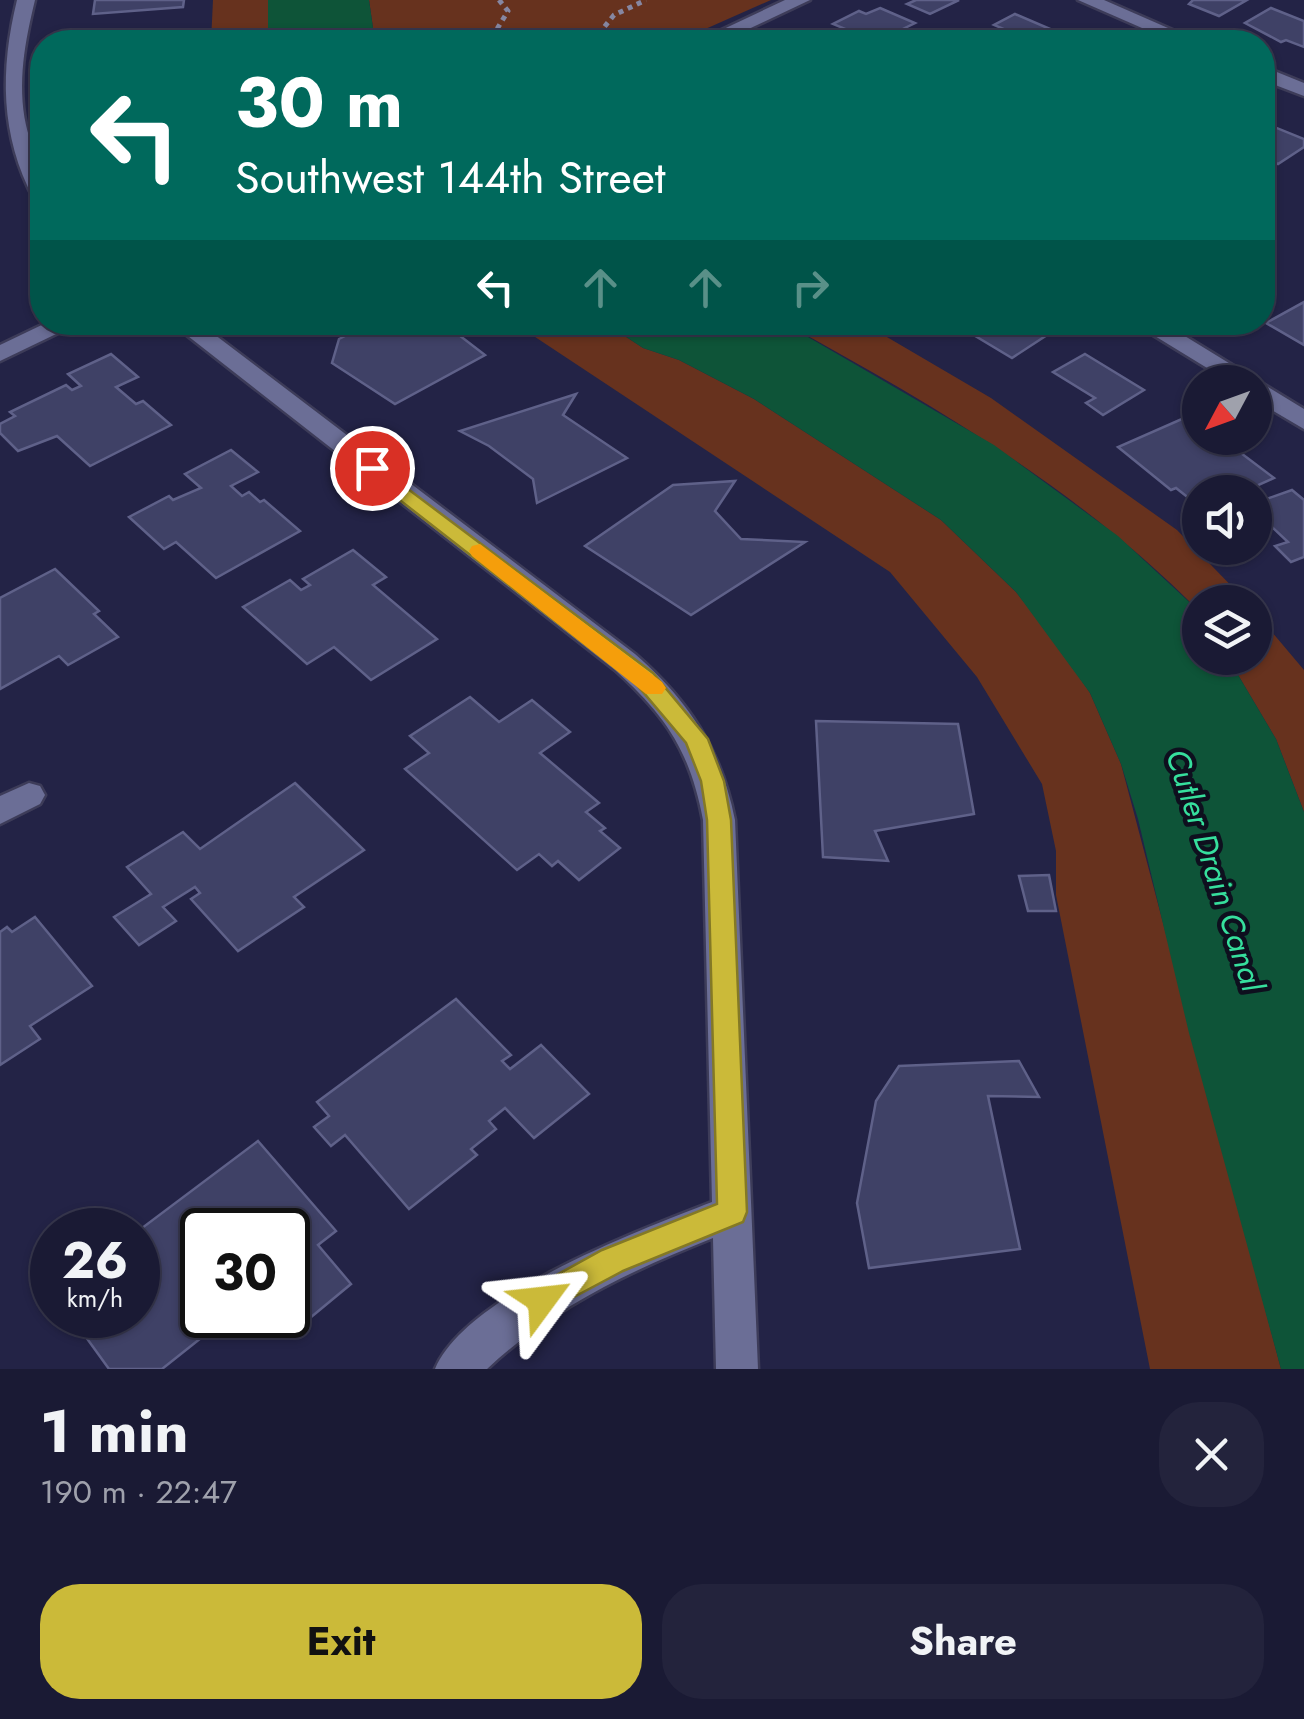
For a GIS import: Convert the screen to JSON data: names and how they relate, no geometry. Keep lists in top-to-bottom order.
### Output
{
  "water": ["Cutler Drain Canal"],
  "north": "bottom left",
  "page": {
    "turn": ["30 m", "Southwest 144th Street"],
    "speed": "26 km/h",
    "limit": "30",
    "heading": ["1 min", "190 m · 22:47"],
    "buttons": ["Exit", "Share"]
  }
}
